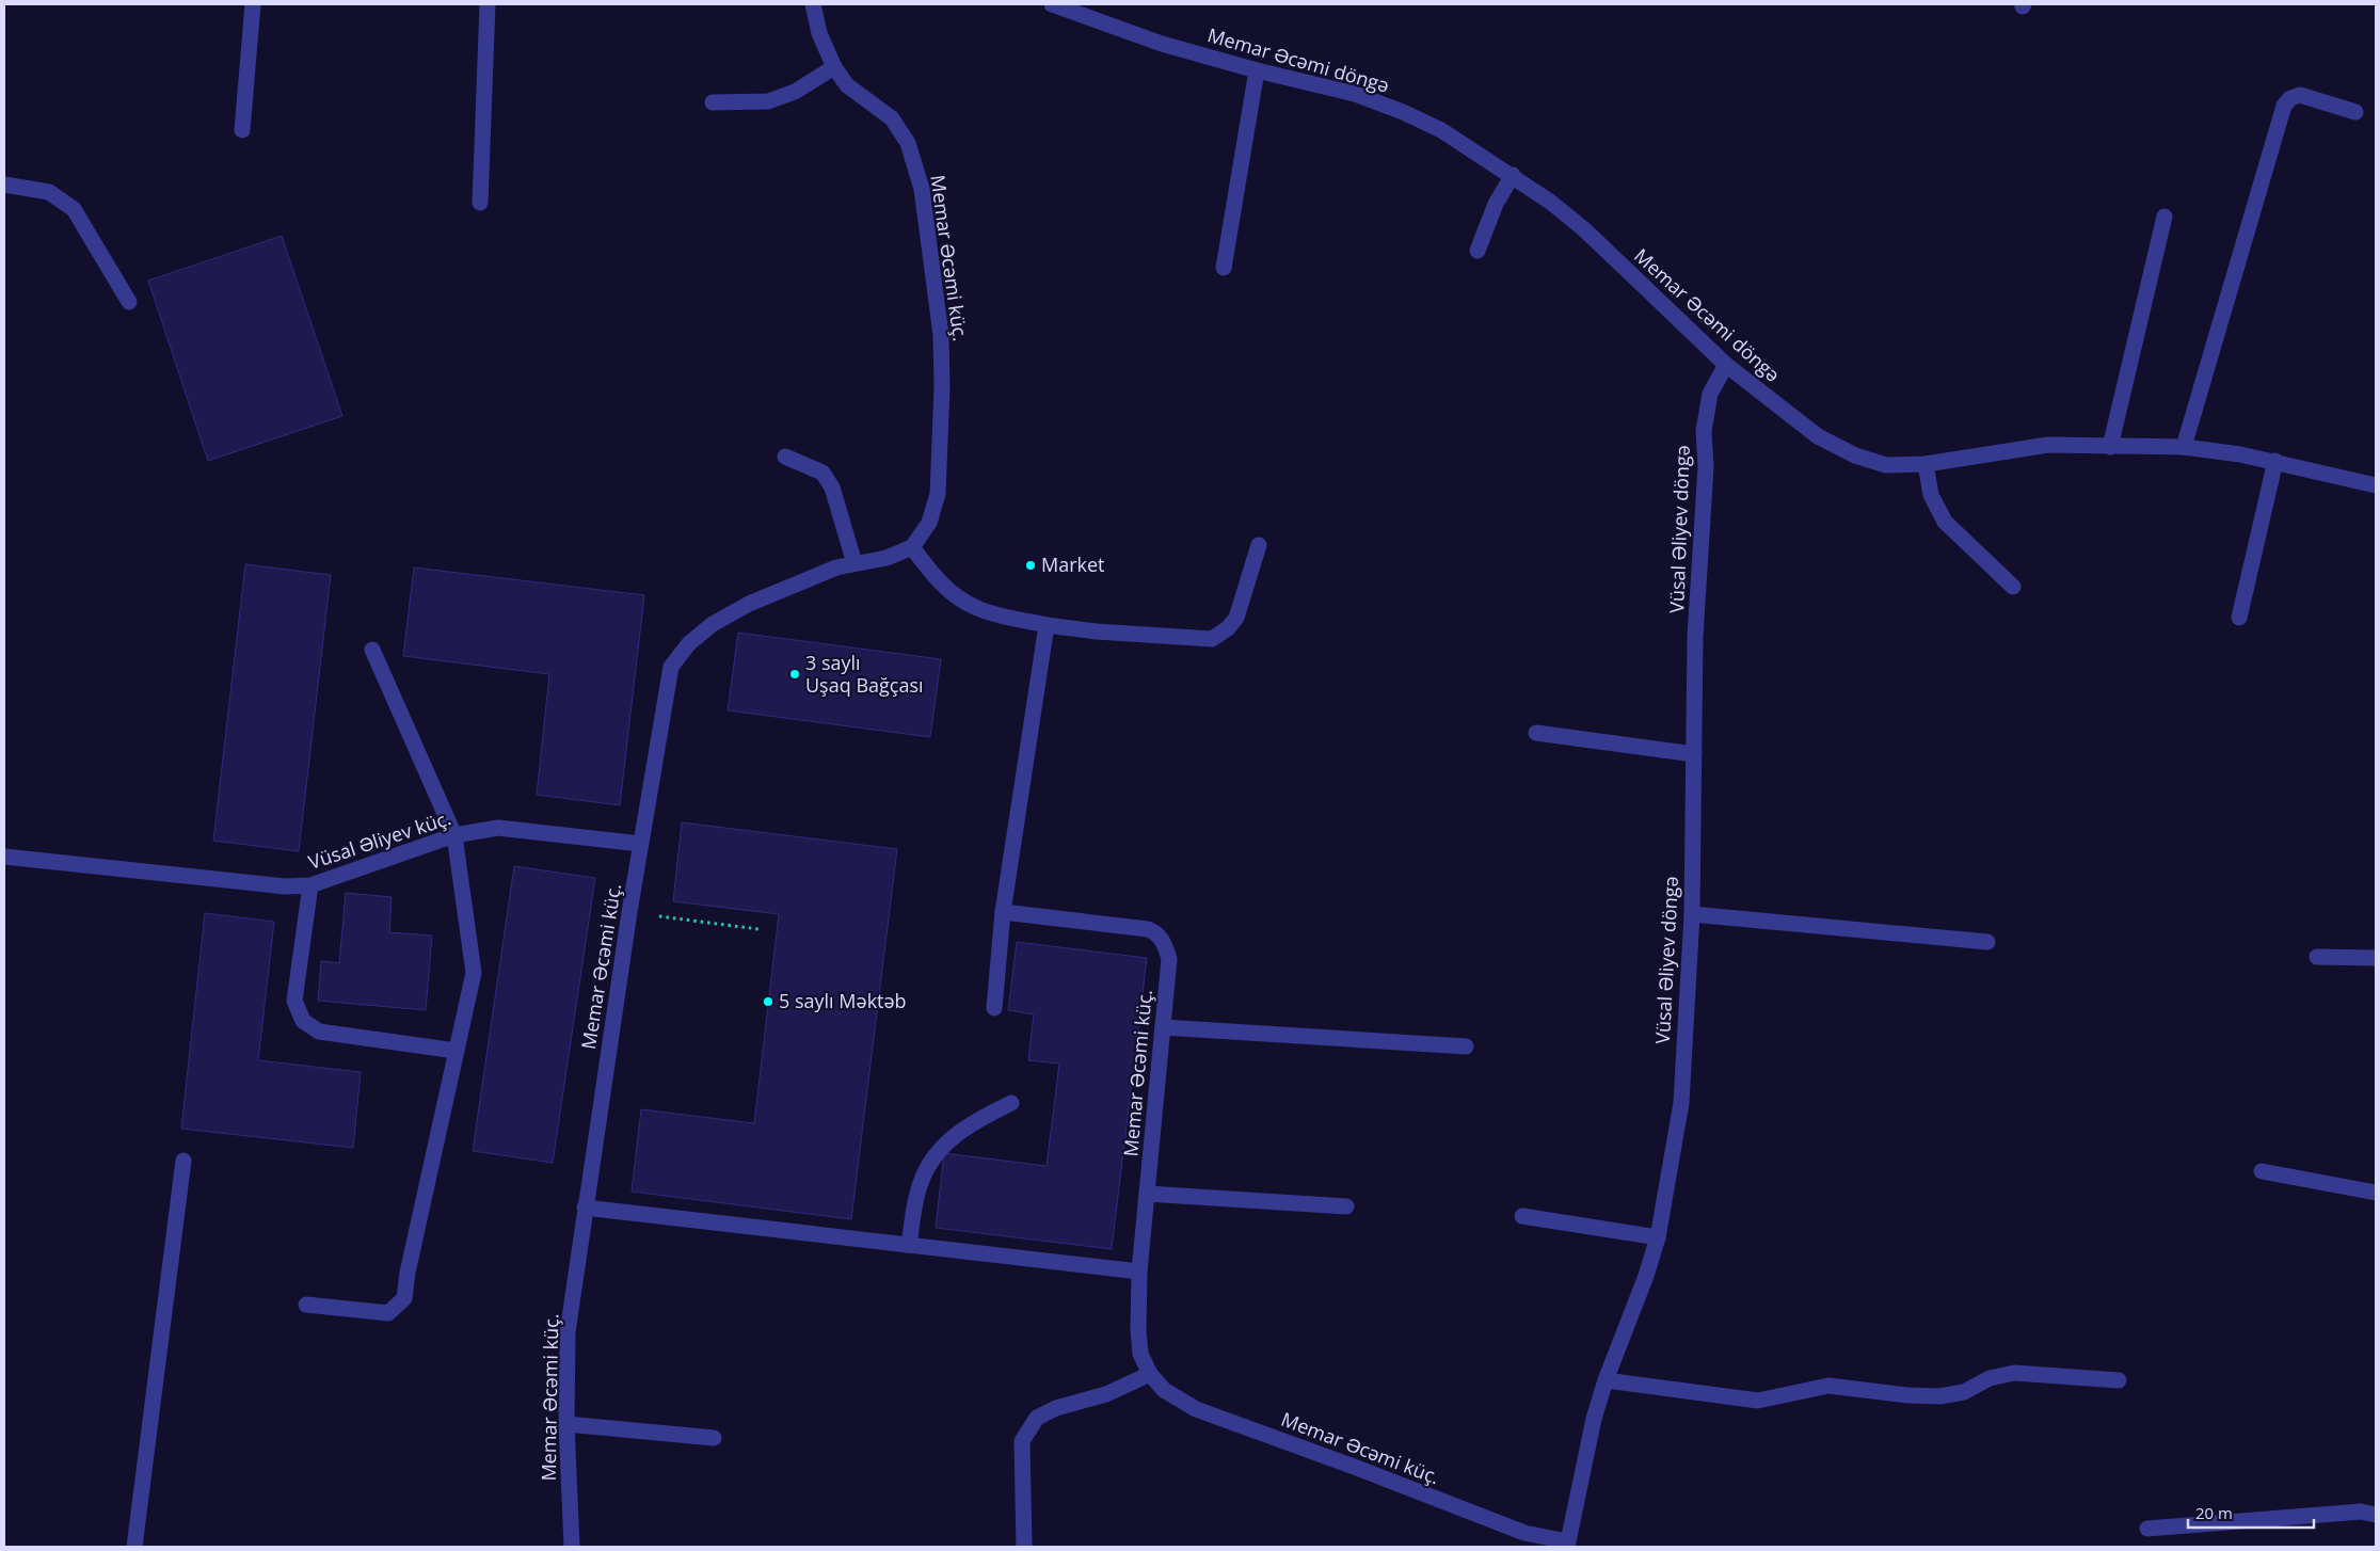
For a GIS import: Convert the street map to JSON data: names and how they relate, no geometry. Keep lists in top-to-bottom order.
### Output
{
  "streets": {
    "street": [
      "Memar Əcəmi döngə",
      "Memar Əcəmi küç.",
      "Vüsal Əliyev döngə",
      "Vüsal Əliyev küç."
    ]
  },
  "crossings": [
    ["Memar Əcəmi döngə", "Vüsal Əliyev döngə"],
    ["Memar Əcəmi küç.", "Vüsal Əliyev döngə"],
    ["Memar Əcəmi küç.", "Vüsal Əliyev küç."]
  ],
  "places": ["Market", "3 saylı Uşaq Bağçası", "5 saylı Məktəb"],
  "scale_bar": "20 m"
}
